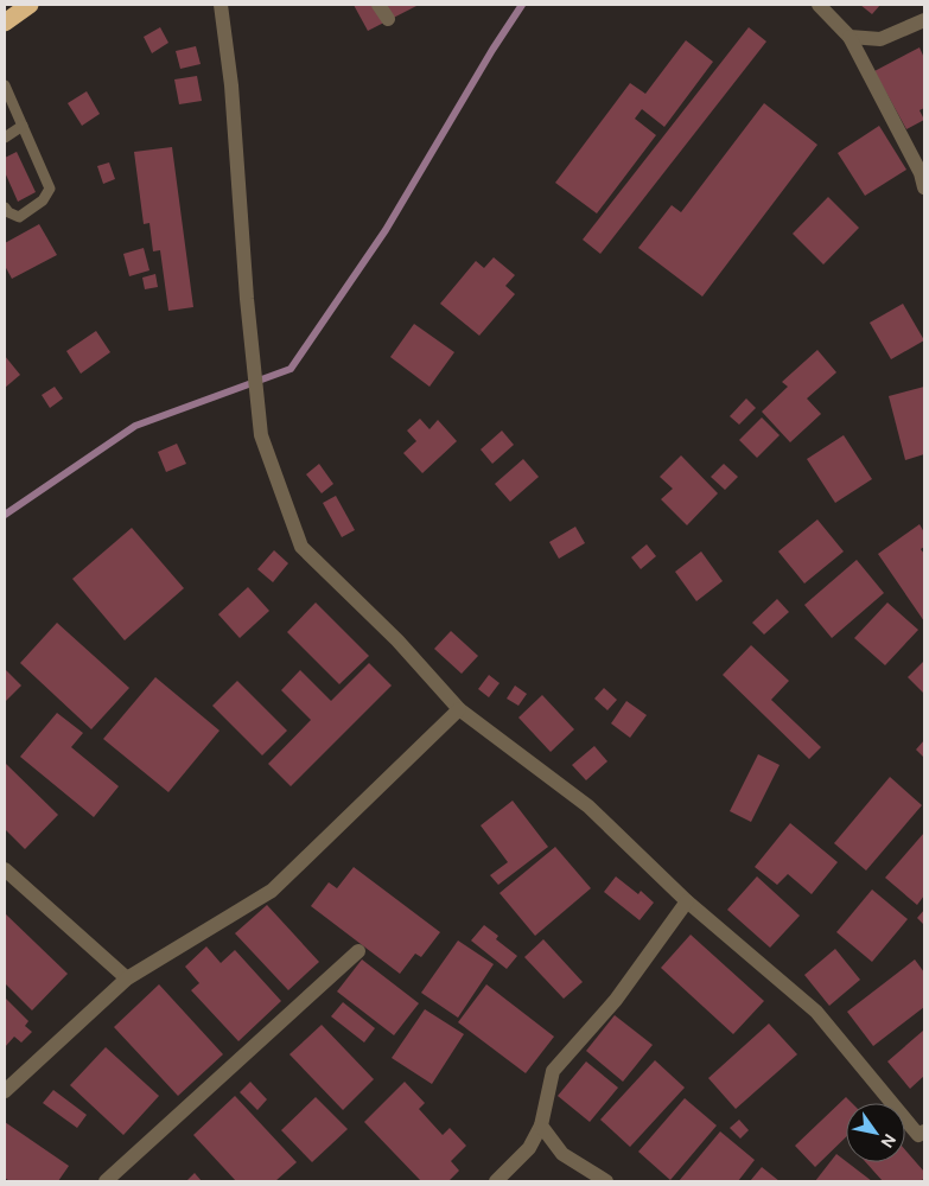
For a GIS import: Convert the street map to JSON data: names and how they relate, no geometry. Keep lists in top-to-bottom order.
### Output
{
  "north": "bottom right"
}
